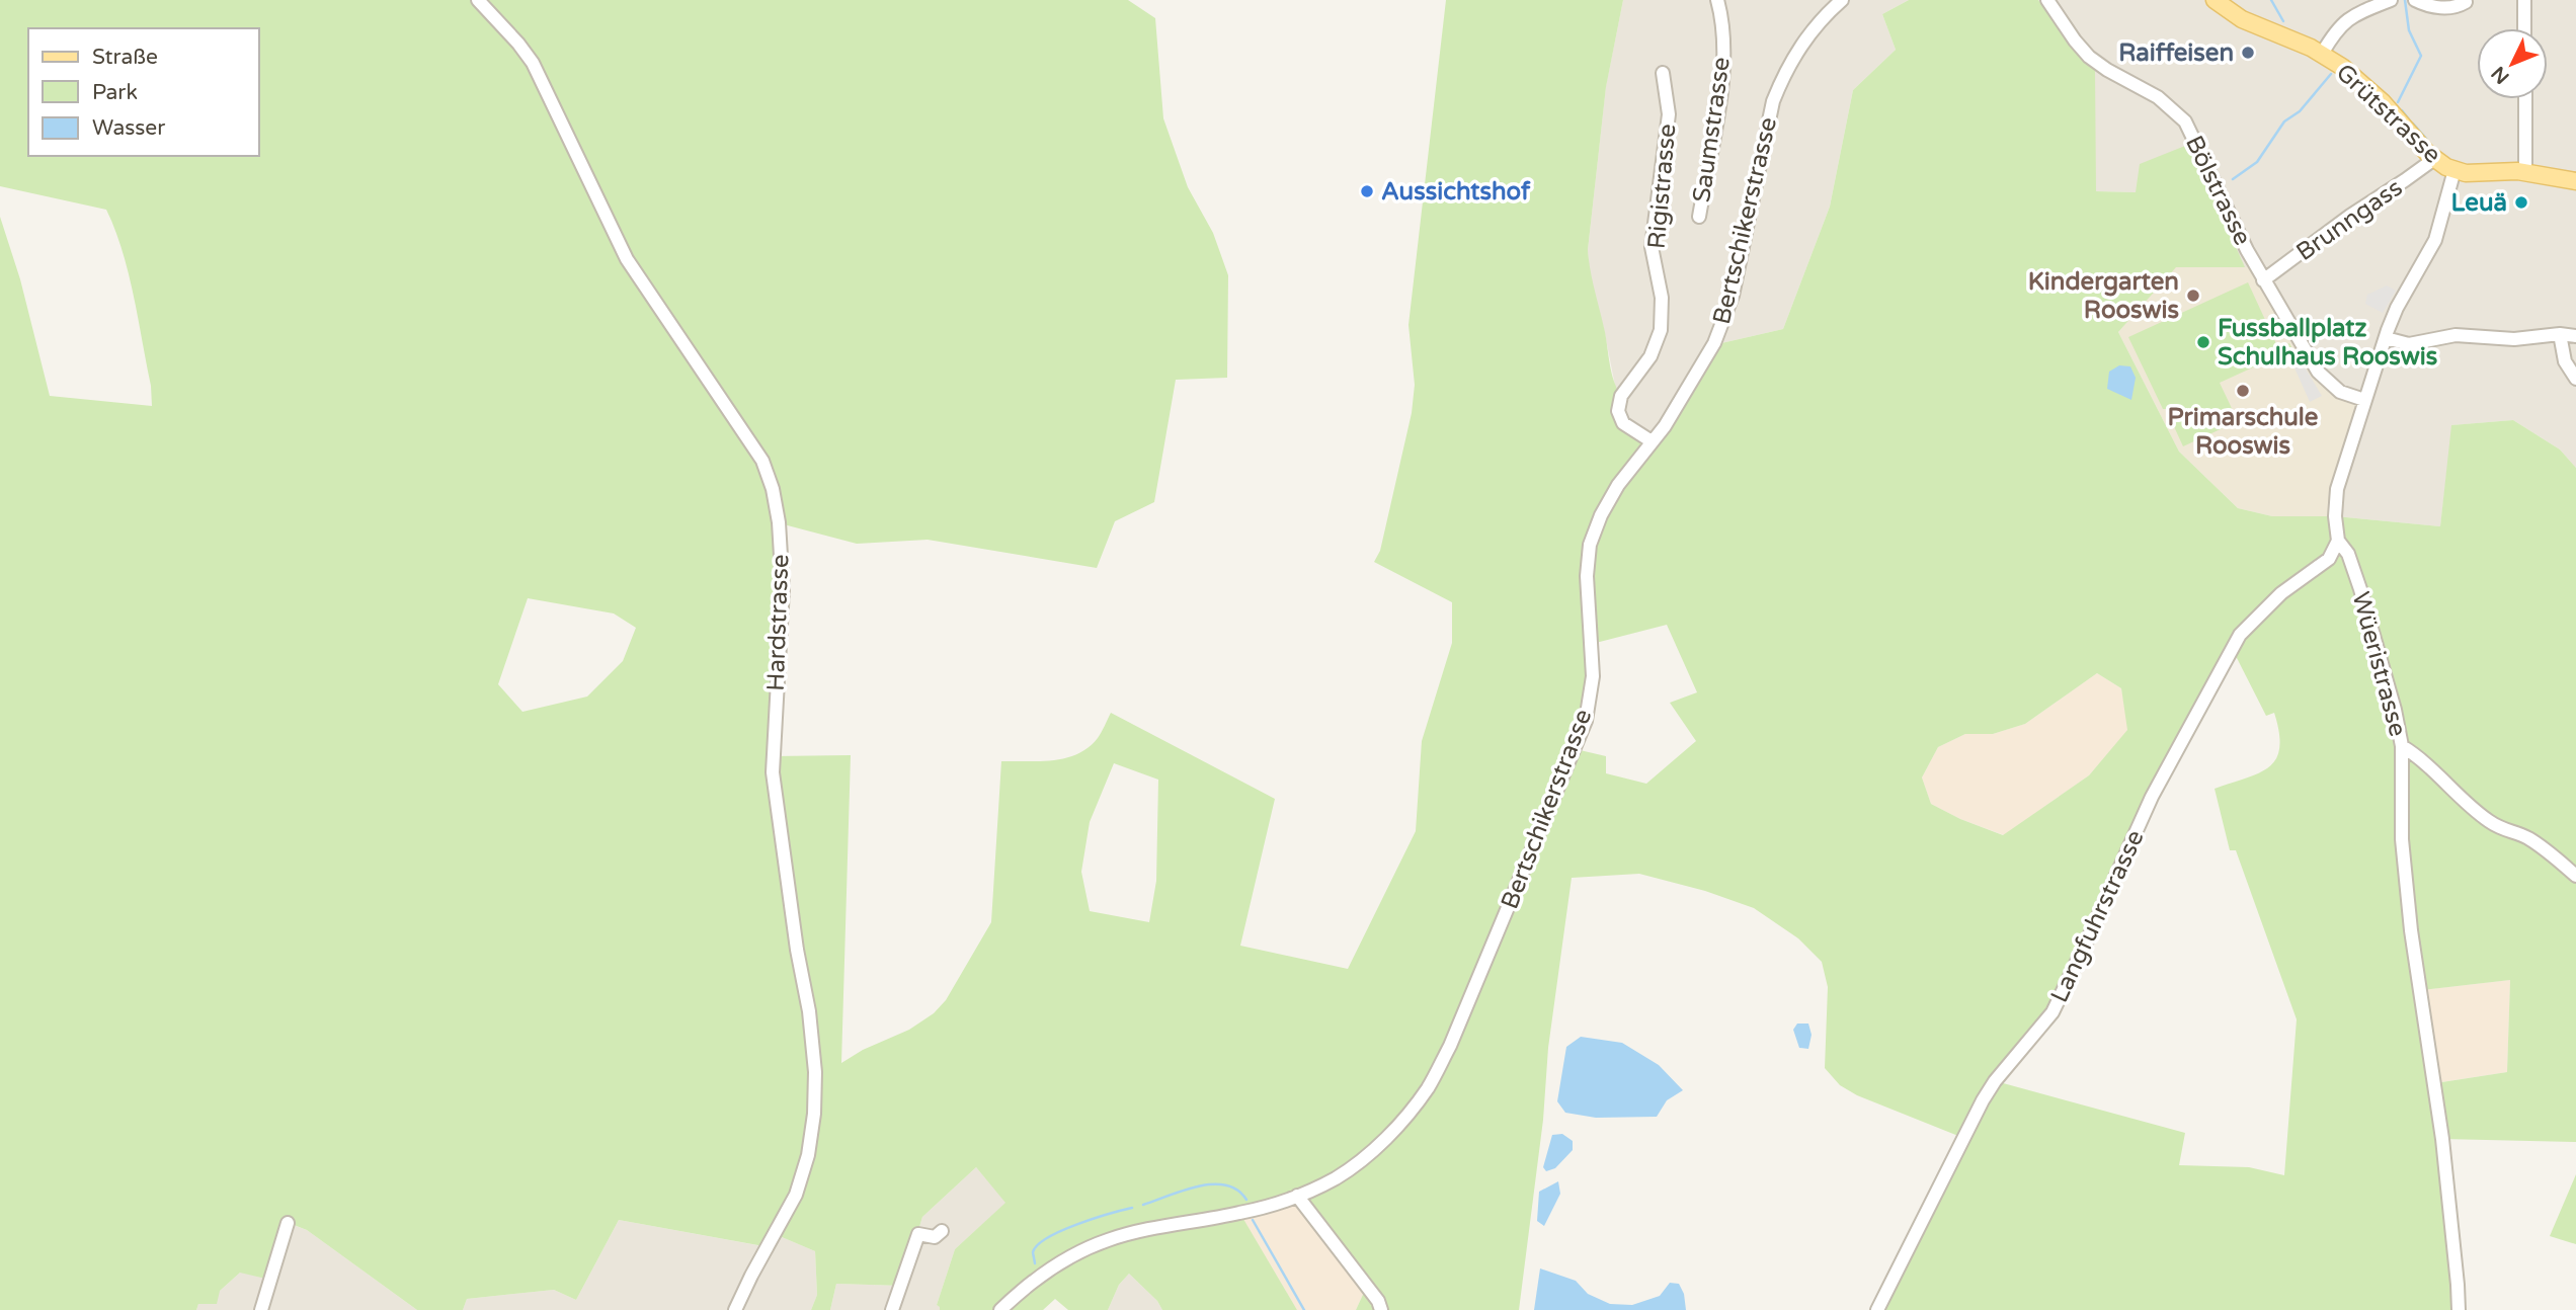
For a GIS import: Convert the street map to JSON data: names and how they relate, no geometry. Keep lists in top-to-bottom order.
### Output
{
  "streets": {
    "main road": ["Grütstrasse"],
    "street": [
      "Saumstrasse",
      "Rigistrasse",
      "Bölstrasse",
      "Brunngass",
      "Bertschikerstrasse",
      "Hardstrasse",
      "Wüeristrasse",
      "Langfuhrstrasse"
    ]
  },
  "crossings": [
    ["Grütstrasse", "Brunngass"],
    ["Grütstrasse", "Wüeristrasse"],
    ["Rigistrasse", "Bertschikerstrasse"],
    ["Bölstrasse", "Brunngass"],
    ["Bölstrasse", "Wüeristrasse"],
    ["Wüeristrasse", "Langfuhrstrasse"]
  ],
  "places": [
    "Raiffeisen",
    "Aussichtshof",
    "Leuä",
    "Kindergarten Rooswis",
    "Fussballplatz Schulhaus Rooswis",
    "Primarschule Rooswis"
  ],
  "legend": ["Straße", "Park", "Wasser"],
  "north": "bottom left"
}
